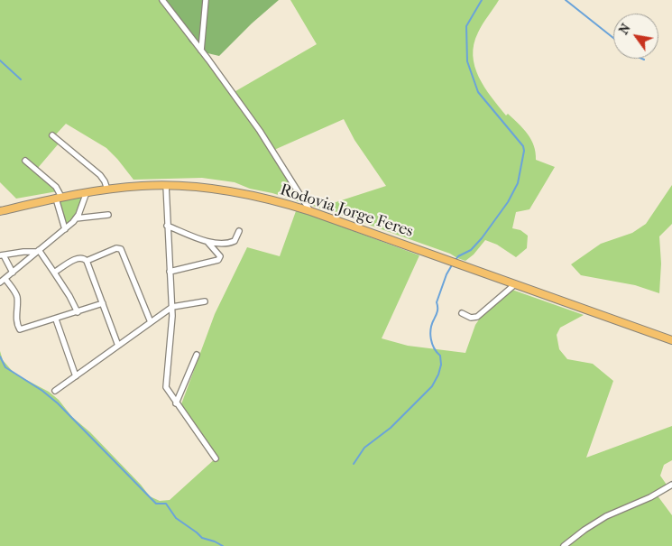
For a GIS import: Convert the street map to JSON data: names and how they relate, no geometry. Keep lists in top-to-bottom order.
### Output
{
  "streets": {
    "main road": ["Rodovia Jorge Feres"]
  },
  "north": "top left"
}
